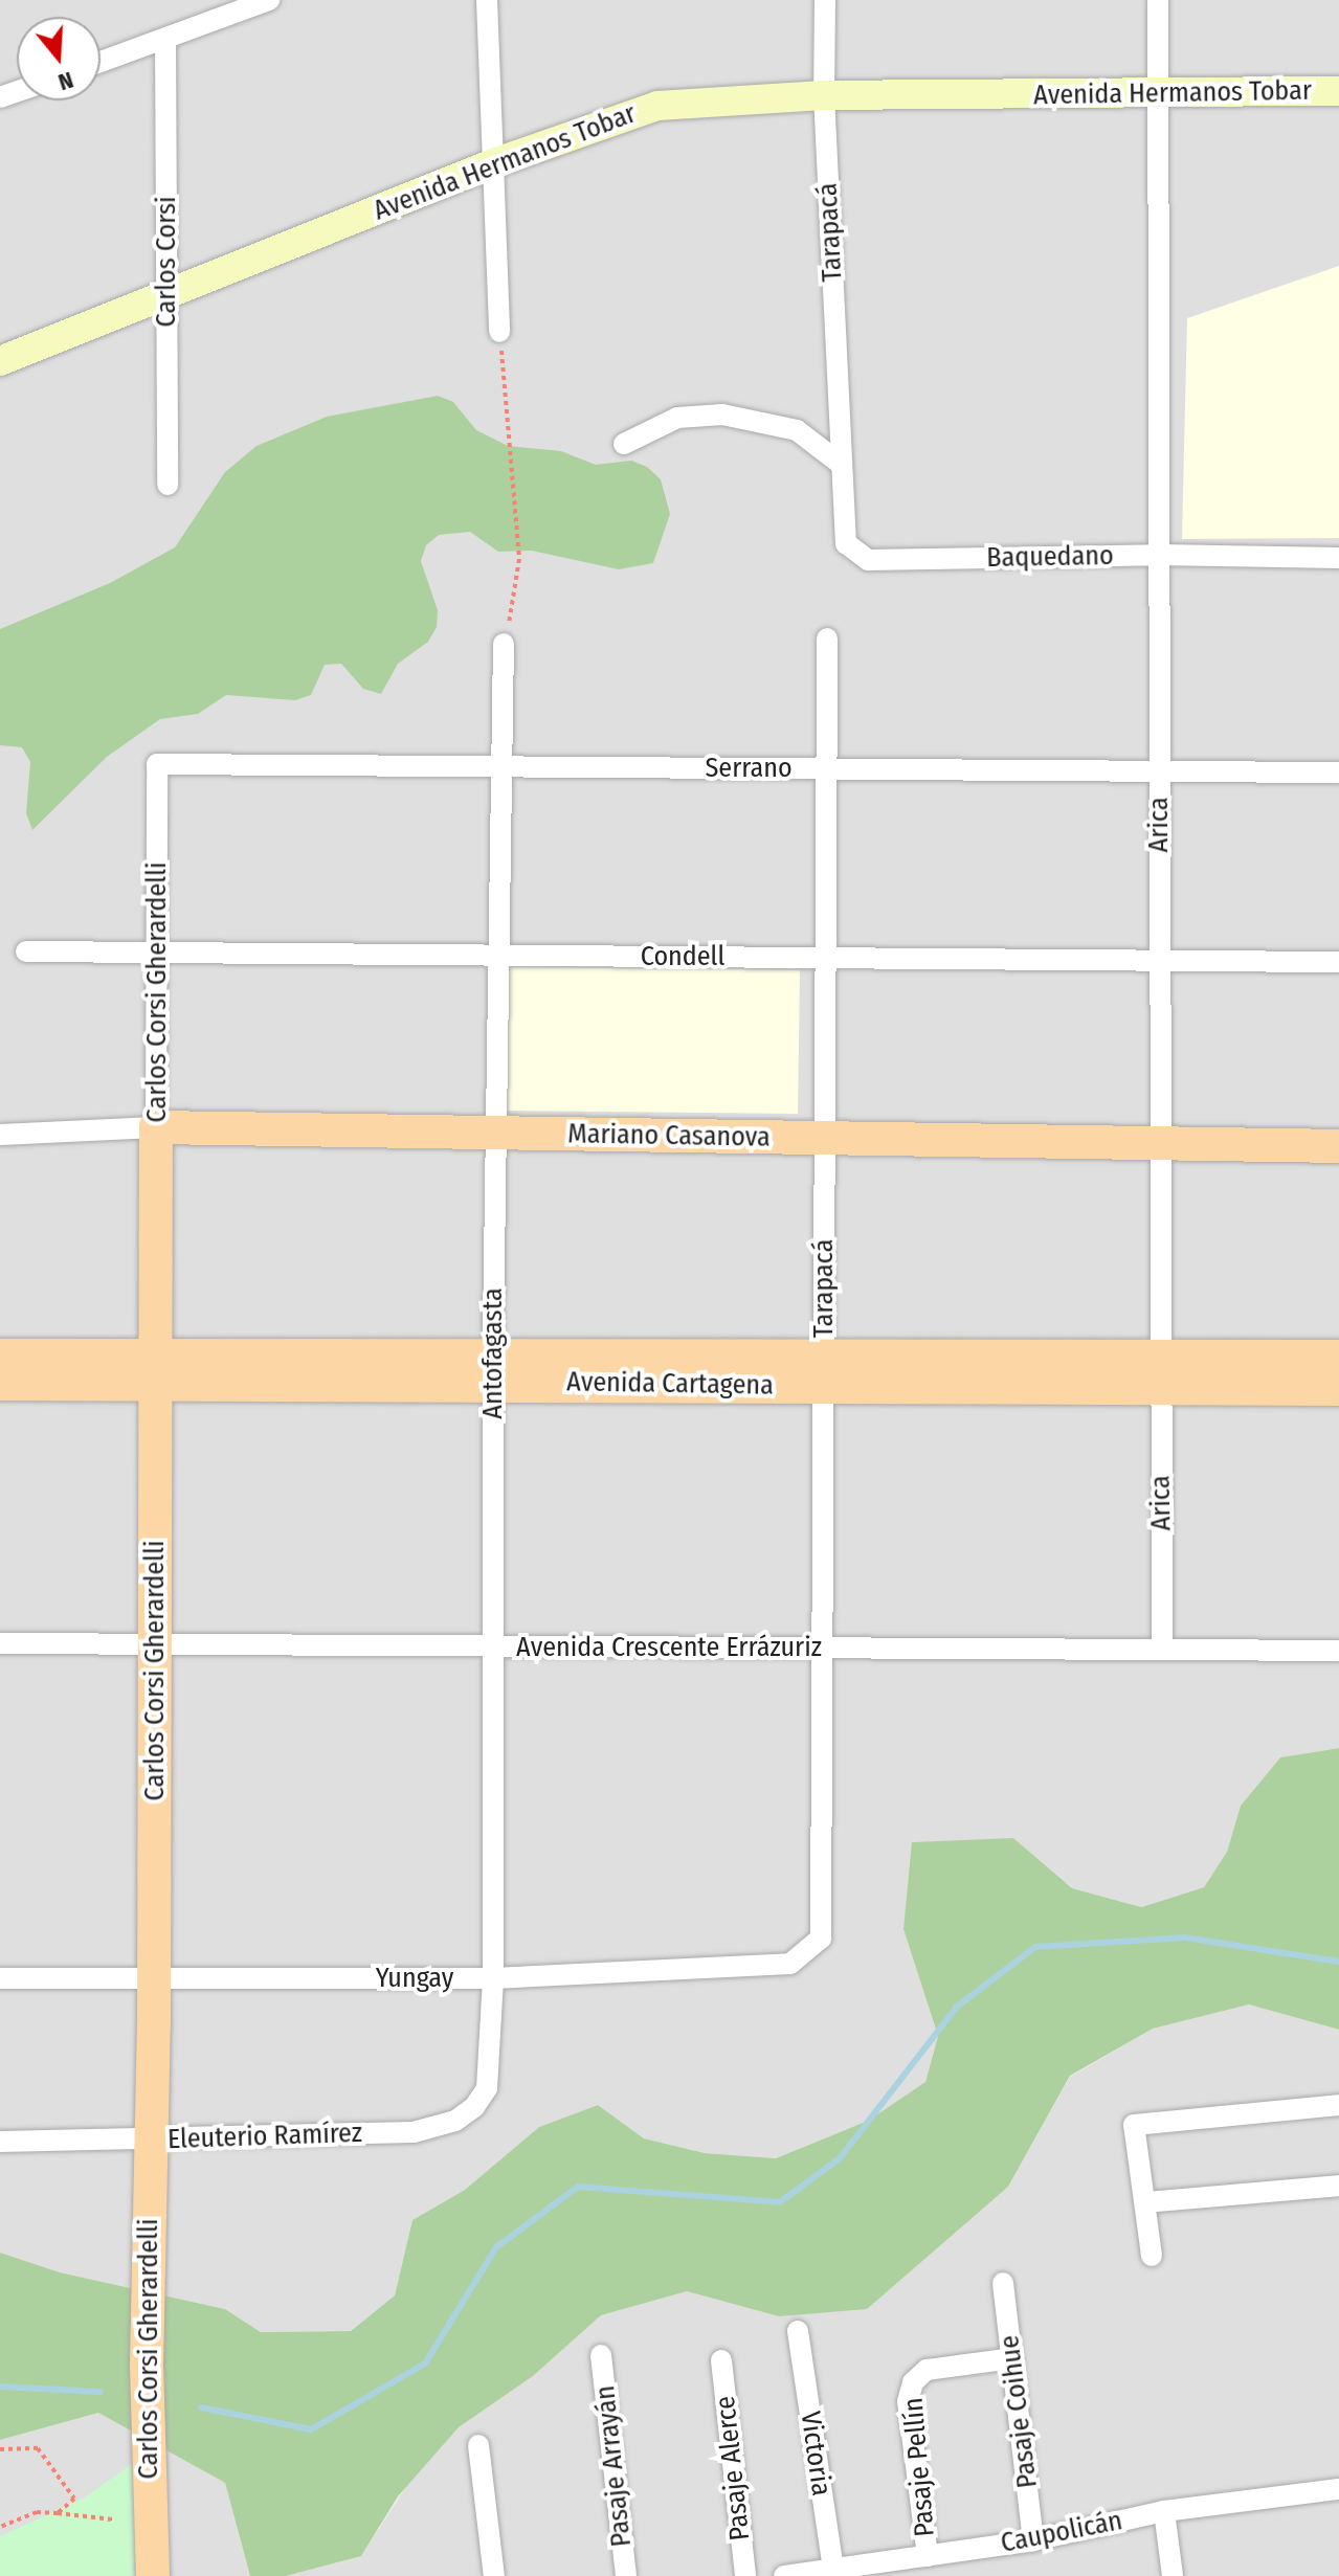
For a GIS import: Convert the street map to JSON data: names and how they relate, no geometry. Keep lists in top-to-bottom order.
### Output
{
  "streets": {
    "main road": ["Carlos Corsi Gherardelli", "Mariano Casanova", "Avenida Cartagena"],
    "street": [
      "Avenida Hermanos Tobar",
      "Tarapacá",
      "Carlos Corsi",
      "Baquedano",
      "Serrano",
      "Arica",
      "Condell",
      "Antofagasta",
      "Avenida Crescente Errázuriz",
      "Yungay",
      "Eleuterio Ramírez",
      "Pasaje Coihue",
      "Victoria",
      "Pasaje Arrayán",
      "Pasaje Pellín",
      "Pasaje Alerce",
      "Caupolicán"
    ]
  },
  "crossings": [
    ["Avenida Hermanos Tobar", "Tarapacá"],
    ["Avenida Hermanos Tobar", "Carlos Corsi"],
    ["Avenida Hermanos Tobar", "Arica"],
    ["Tarapacá", "Baquedano"],
    ["Tarapacá", "Serrano"],
    ["Tarapacá", "Condell"],
    ["Tarapacá", "Mariano Casanova"],
    ["Tarapacá", "Avenida Cartagena"],
    ["Tarapacá", "Avenida Crescente Errázuriz"],
    ["Tarapacá", "Yungay"],
    ["Baquedano", "Arica"],
    ["Serrano", "Arica"],
    ["Serrano", "Carlos Corsi Gherardelli"],
    ["Serrano", "Antofagasta"],
    ["Arica", "Condell"],
    ["Arica", "Mariano Casanova"],
    ["Arica", "Avenida Cartagena"],
    ["Arica", "Avenida Crescente Errázuriz"],
    ["Condell", "Carlos Corsi Gherardelli"],
    ["Condell", "Antofagasta"],
    ["Carlos Corsi Gherardelli", "Mariano Casanova"],
    ["Carlos Corsi Gherardelli", "Avenida Cartagena"],
    ["Carlos Corsi Gherardelli", "Avenida Crescente Errázuriz"],
    ["Carlos Corsi Gherardelli", "Yungay"],
    ["Carlos Corsi Gherardelli", "Eleuterio Ramírez"],
    ["Mariano Casanova", "Antofagasta"],
    ["Antofagasta", "Avenida Cartagena"],
    ["Antofagasta", "Avenida Crescente Errázuriz"],
    ["Antofagasta", "Yungay"],
    ["Antofagasta", "Eleuterio Ramírez"],
    ["Pasaje Coihue", "Pasaje Pellín"],
    ["Pasaje Coihue", "Caupolicán"],
    ["Victoria", "Caupolicán"],
    ["Pasaje Pellín", "Caupolicán"]
  ],
  "north": "bottom"
}
